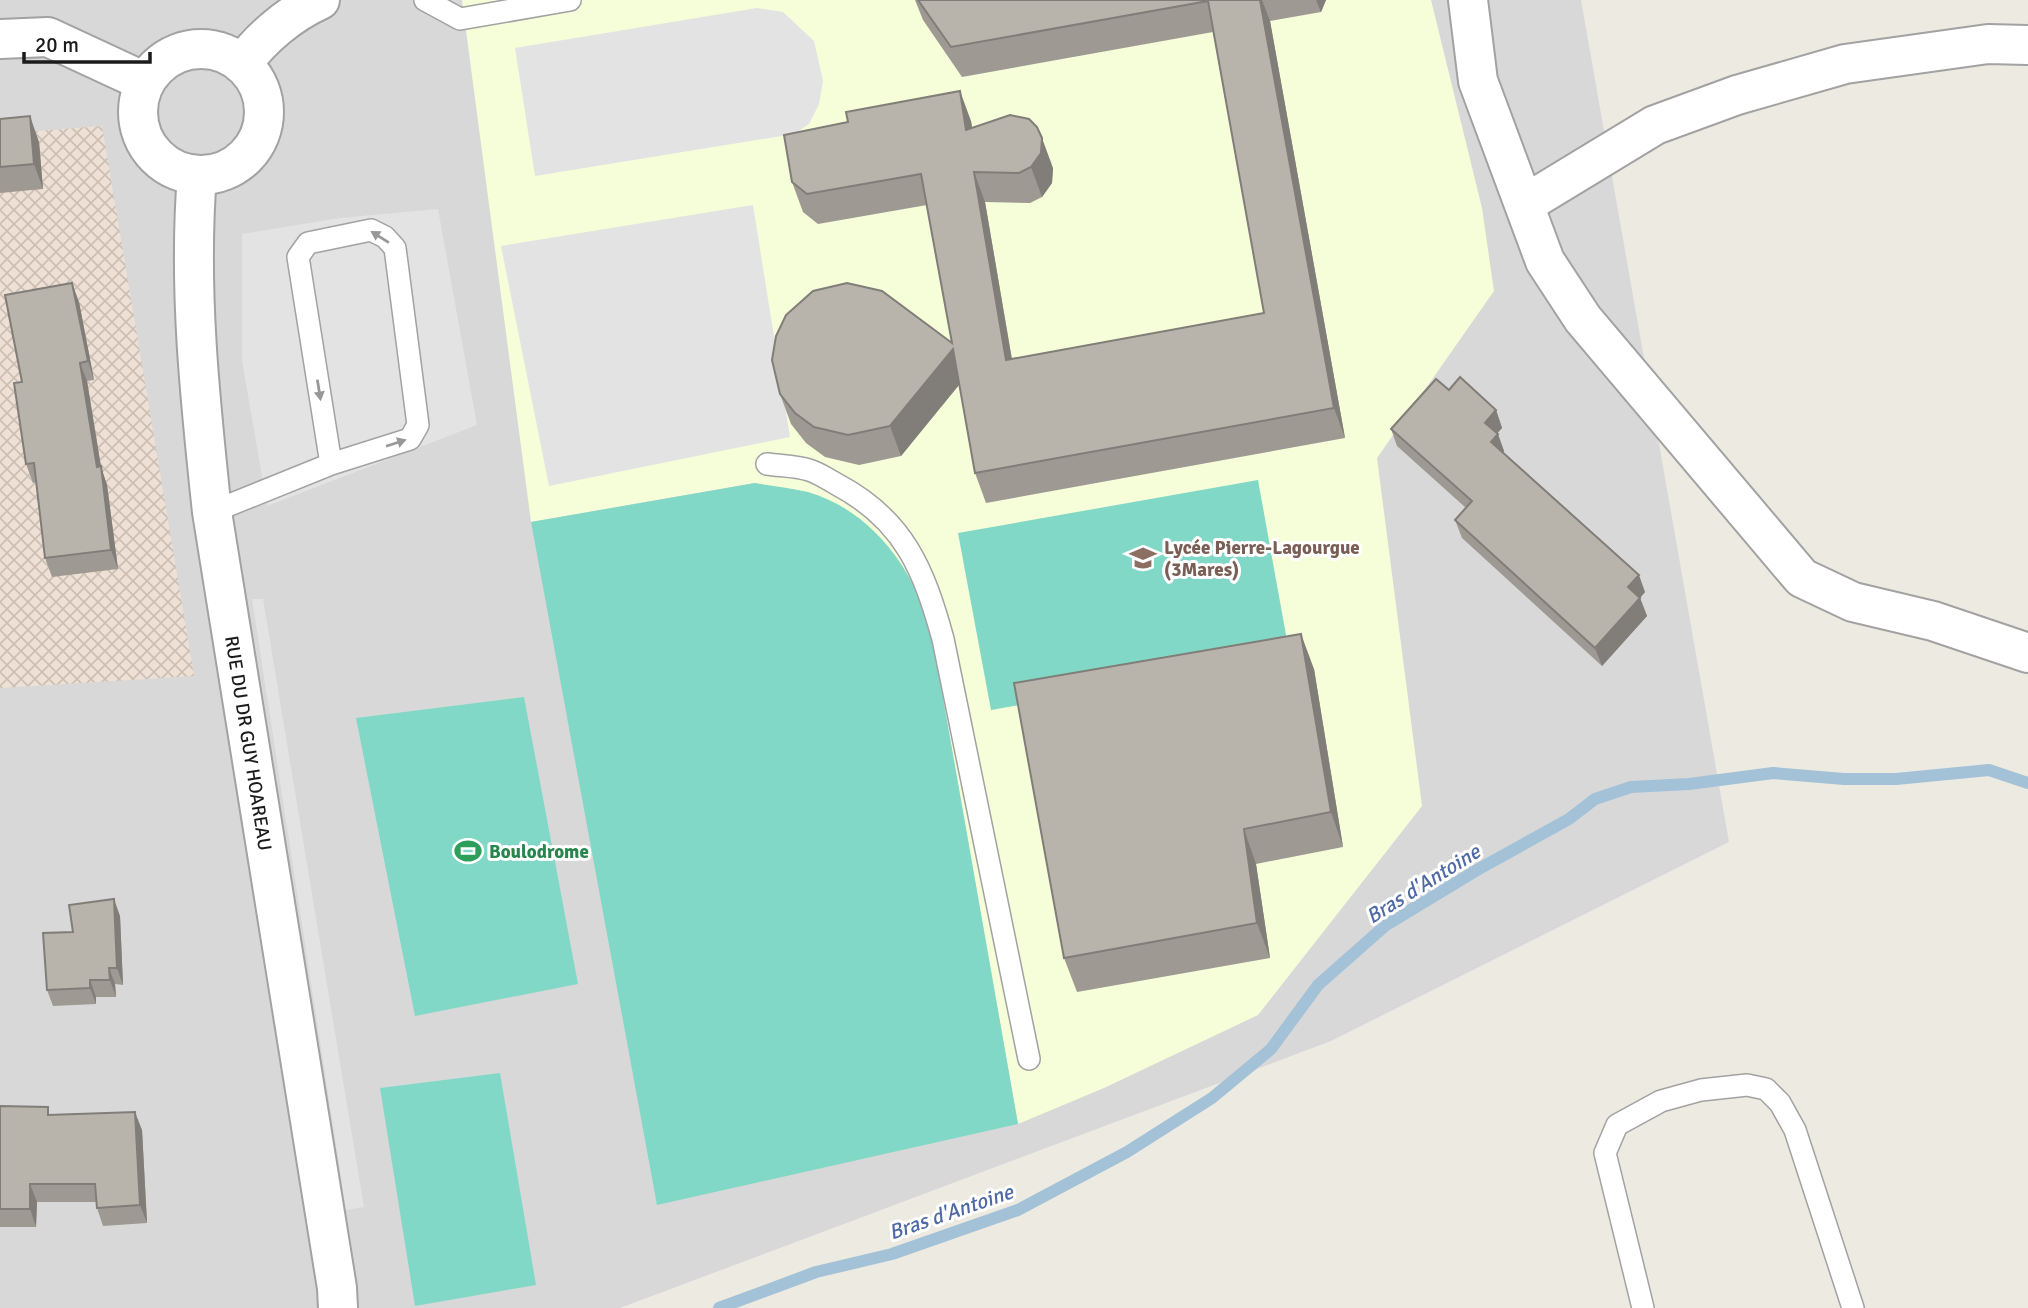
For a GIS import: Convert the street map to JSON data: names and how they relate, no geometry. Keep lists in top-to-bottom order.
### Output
{
  "streets": {
    "street": ["RUE DU DR GUY HOAREAU"]
  },
  "water": ["Bras d'Antoine"],
  "places": {
    "school or university": ["Lycée Pierre-Lagourgue (3Mares)"],
    "sports": ["Boulodrome"]
  },
  "scale_bar": "20 m"
}
